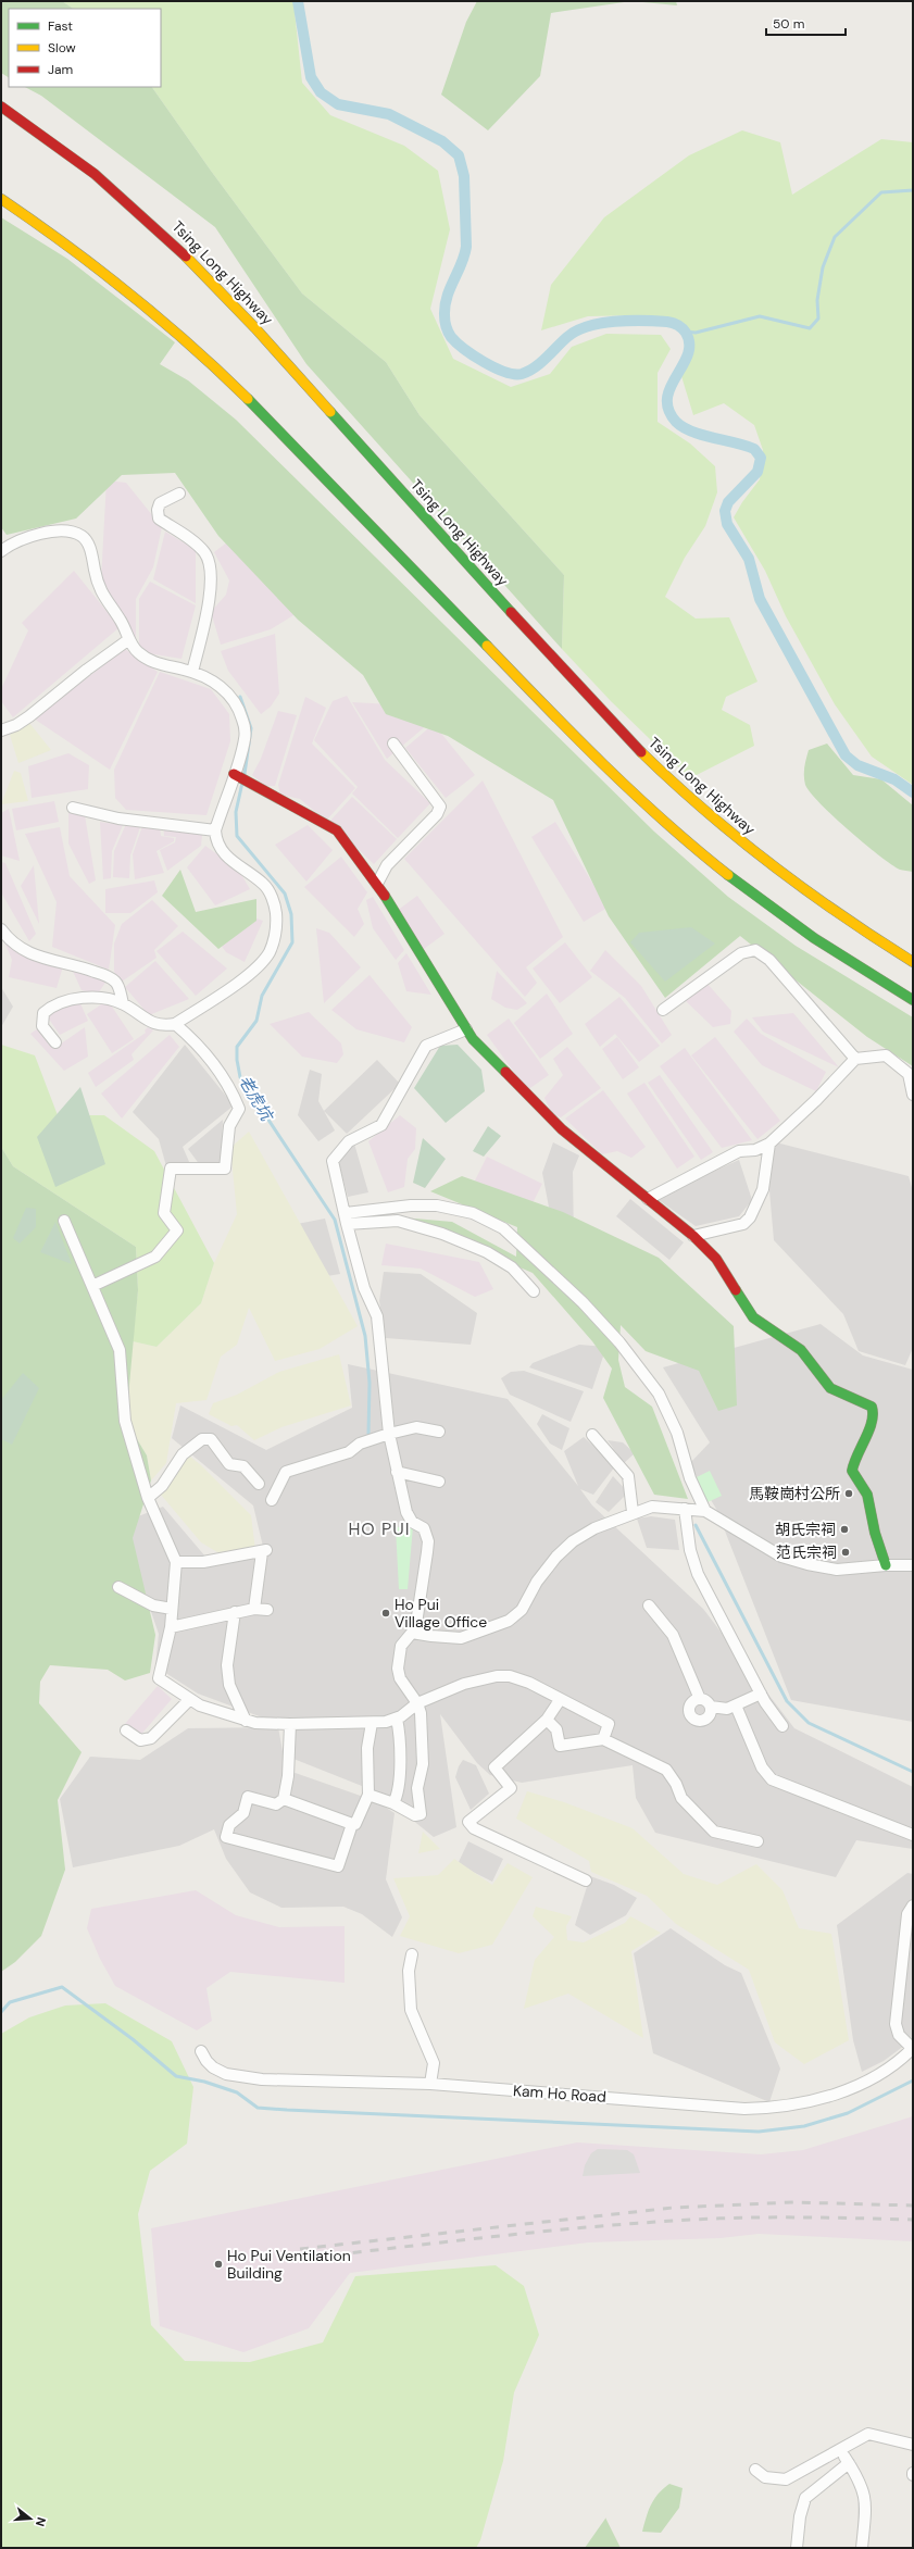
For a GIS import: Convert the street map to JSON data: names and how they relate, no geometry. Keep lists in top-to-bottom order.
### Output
{
  "streets": {
    "main road": ["Tsing Long Highway"],
    "street": ["Kam Ho Road"]
  },
  "districts": ["HO PUI"],
  "water": ["老虎坑"],
  "places": [
    "馬鞍崗村公所",
    "胡氏宗祠",
    "范氏宗祠",
    "Ho Pui Village Office",
    "Ho Pui Ventilation Building"
  ],
  "legend": ["Fast", "Slow", "Jam"],
  "scale_bar": "50 m",
  "north": "right"
}
